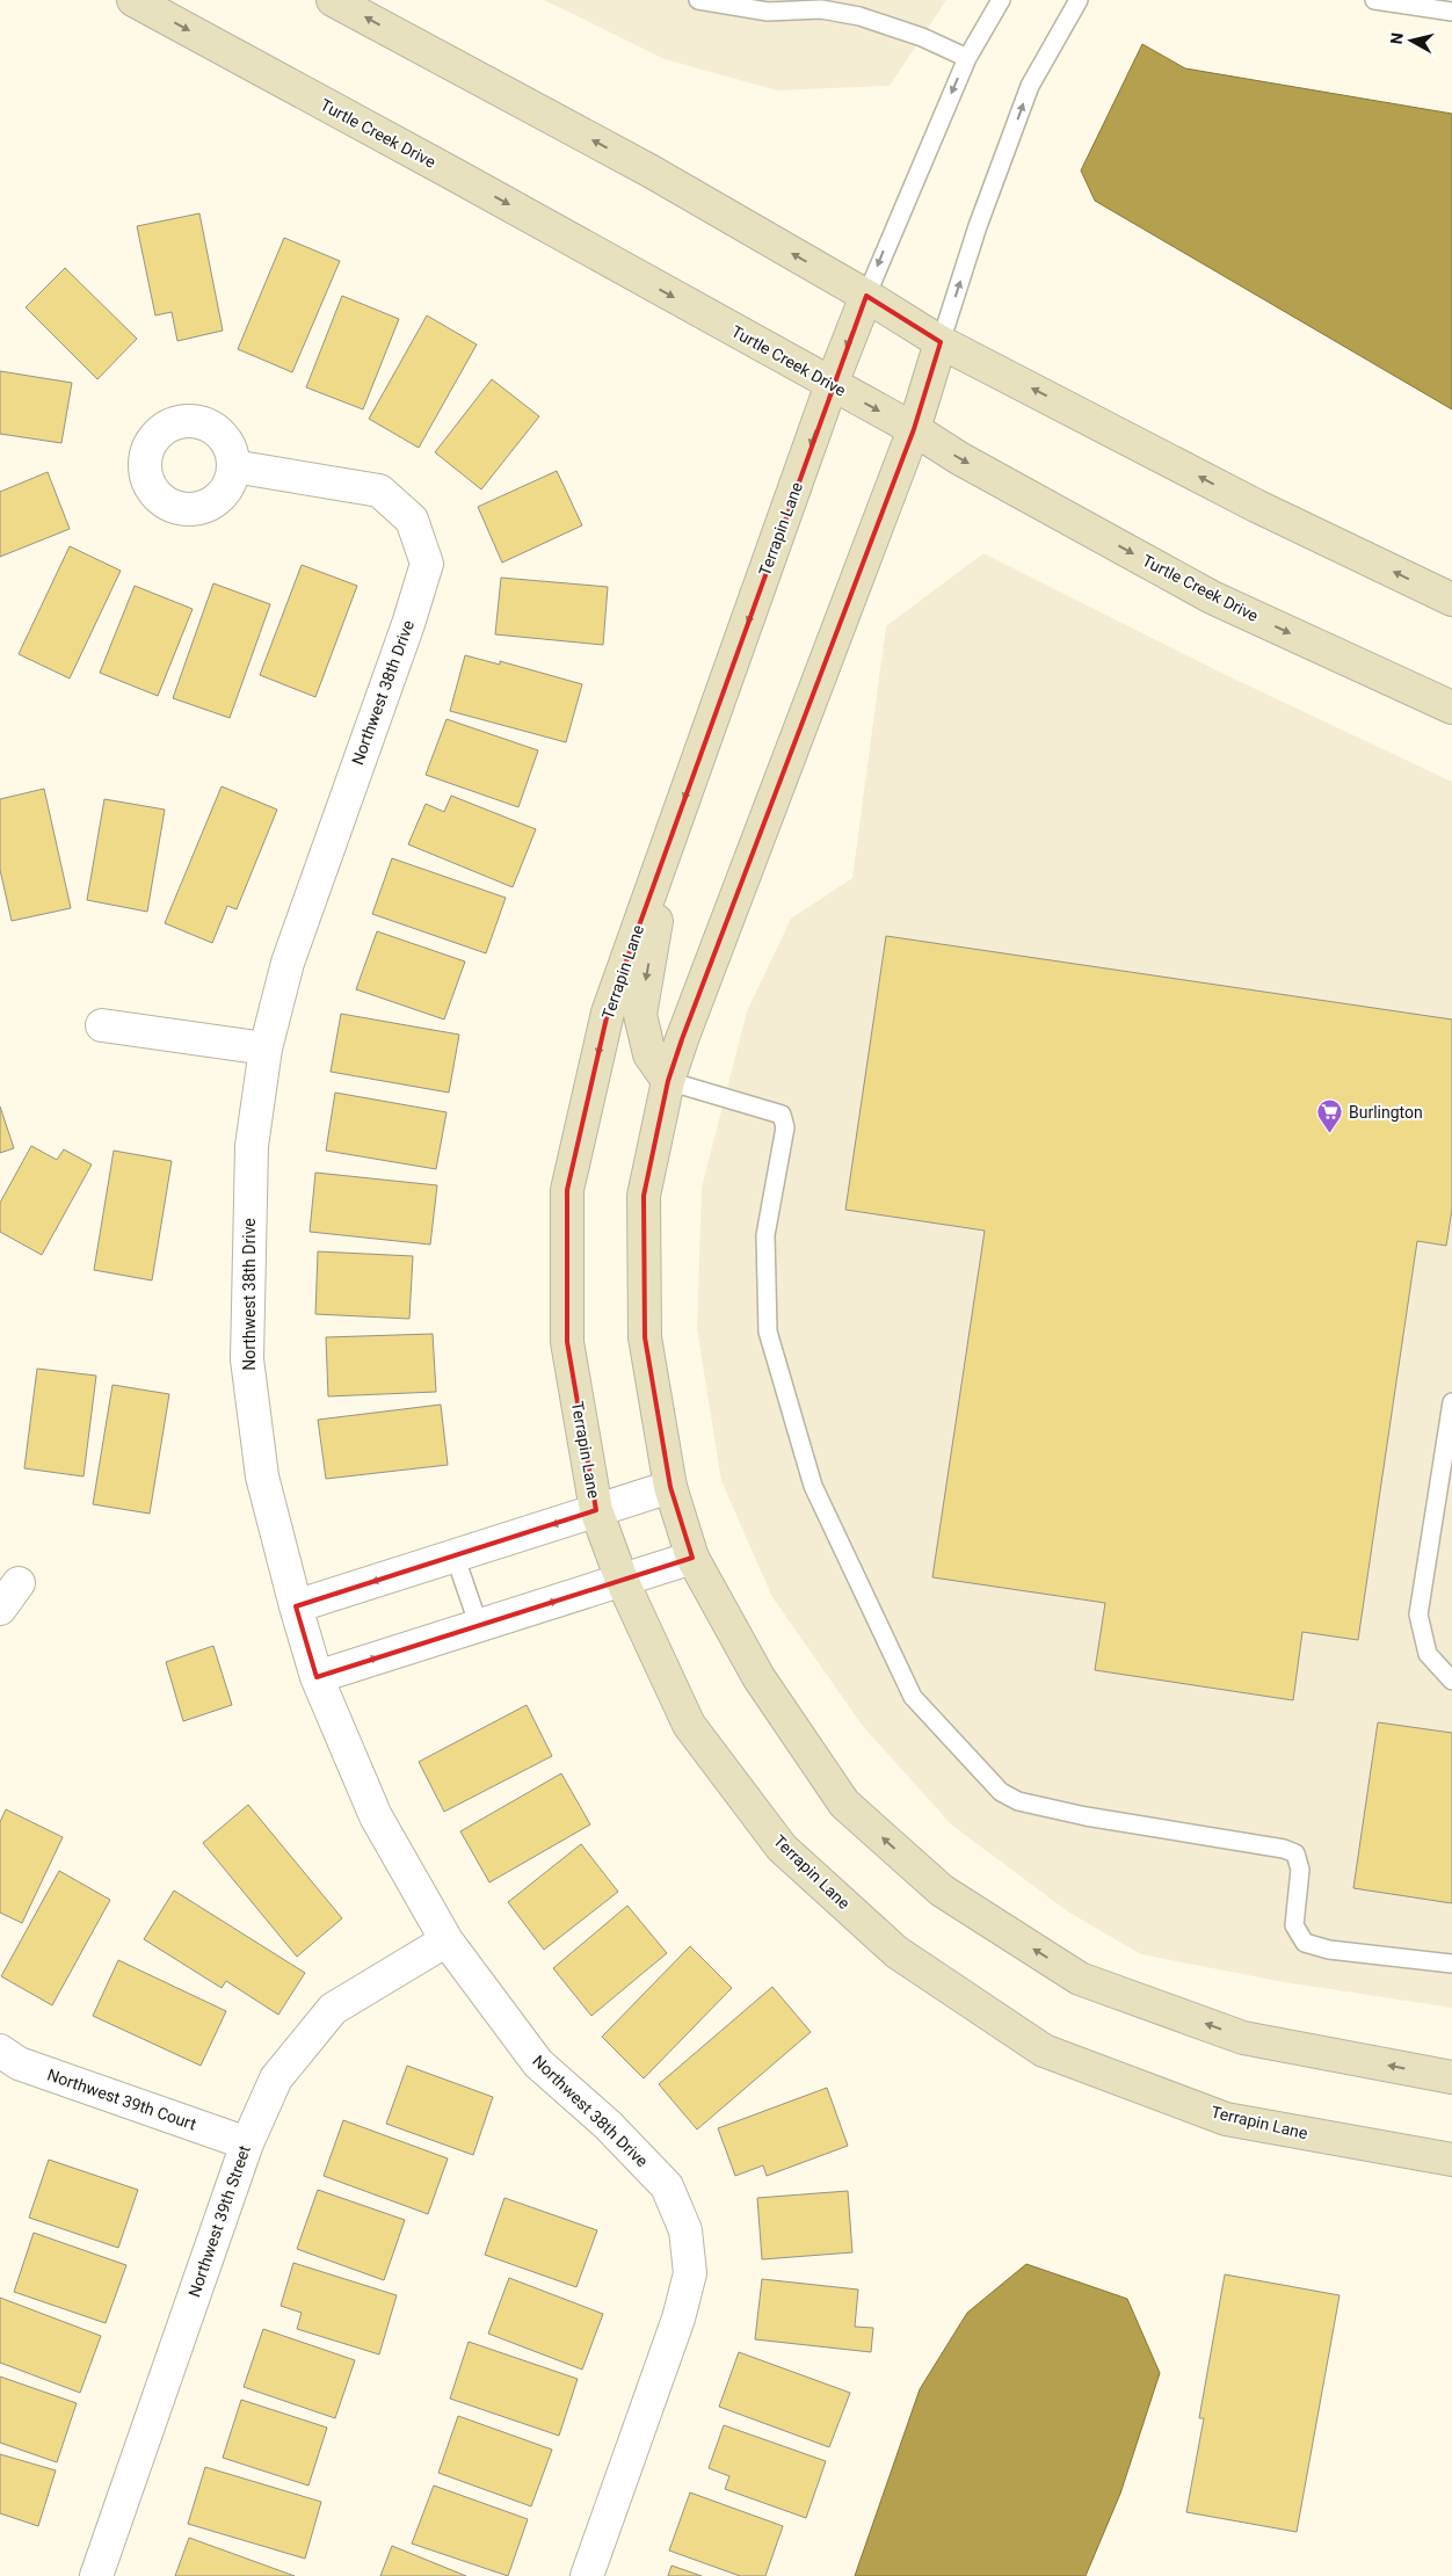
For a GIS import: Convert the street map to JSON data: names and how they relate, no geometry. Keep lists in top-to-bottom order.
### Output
{
  "streets": {
    "street": [
      "Turtle Creek Drive",
      "Terrapin Lane",
      "Northwest 38th Drive",
      "Northwest 39th Court",
      "Northwest 39th Street"
    ]
  },
  "crossings": [
    ["Turtle Creek Drive", "Terrapin Lane"],
    ["Northwest 38th Drive", "Northwest 39th Street"],
    ["Northwest 39th Court", "Northwest 39th Street"]
  ],
  "places": {
    "supermarket": ["Burlington"]
  },
  "north": "left"
}
